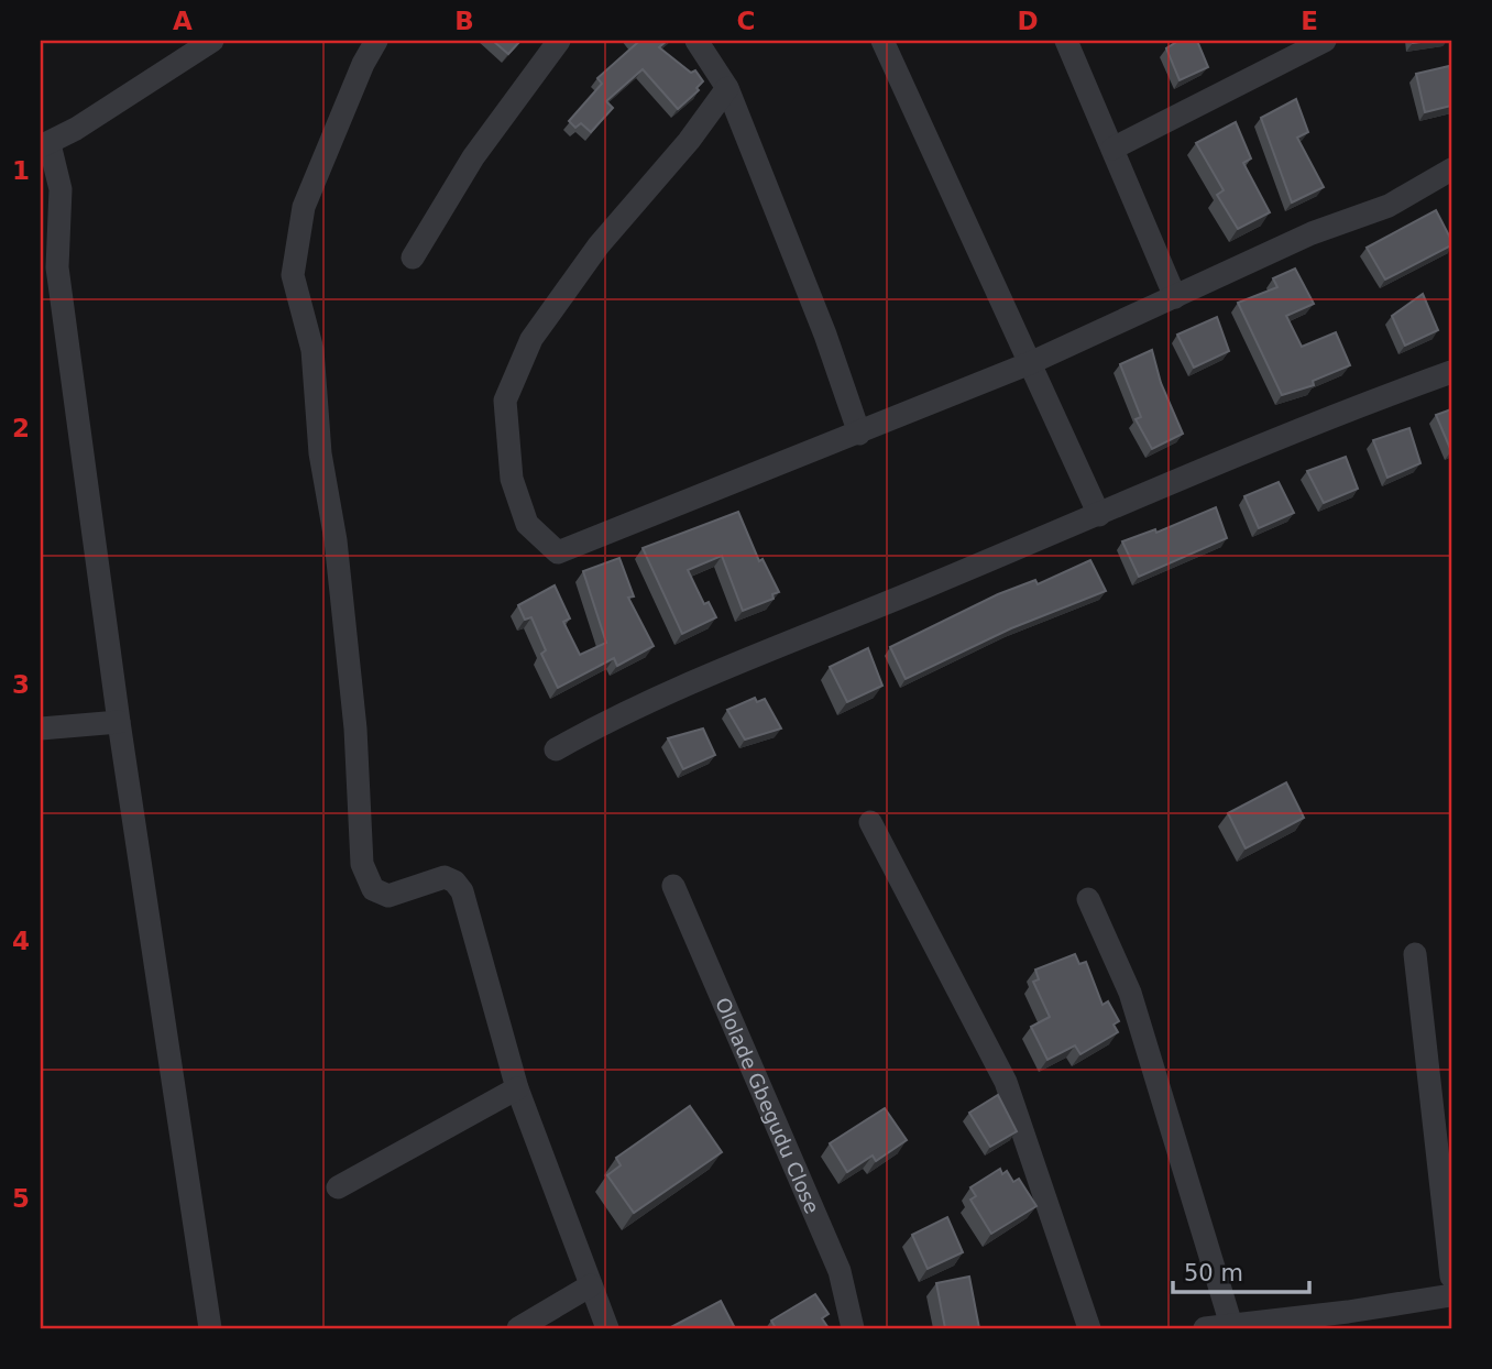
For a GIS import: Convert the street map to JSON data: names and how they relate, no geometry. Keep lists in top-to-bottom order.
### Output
{
  "streets": {
    "street": ["Ololade Gbegudu Close"]
  },
  "scale_bar": "50 m",
  "grid": {
    "columns": [
      "A",
      "B",
      "C",
      "D",
      "E"
    ],
    "rows": [
      "1",
      "2",
      "3",
      "4",
      "5"
    ]
  }
}
